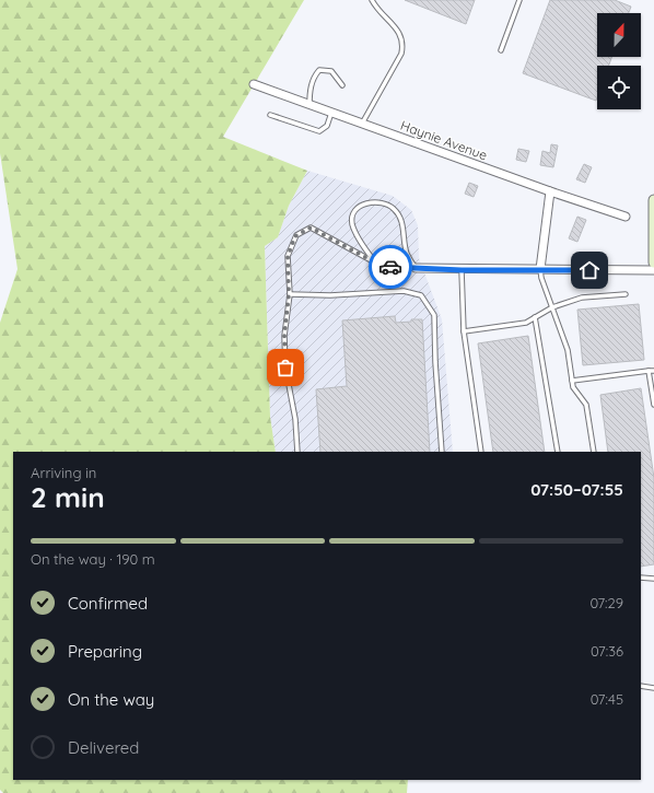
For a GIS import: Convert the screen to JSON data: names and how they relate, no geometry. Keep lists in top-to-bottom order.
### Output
{
  "streets": {
    "street": ["Haynie Avenue"]
  },
  "north": "top",
  "page": {
    "heading": ["2 min", "Arriving in", "07:50–07:55"],
    "bar": "On the way · 190 m",
    "list": [
      ["Confirmed", "07:29"],
      ["Preparing", "07:36"],
      ["On the way", "07:45"],
      "Delivered"
    ]
  }
}
